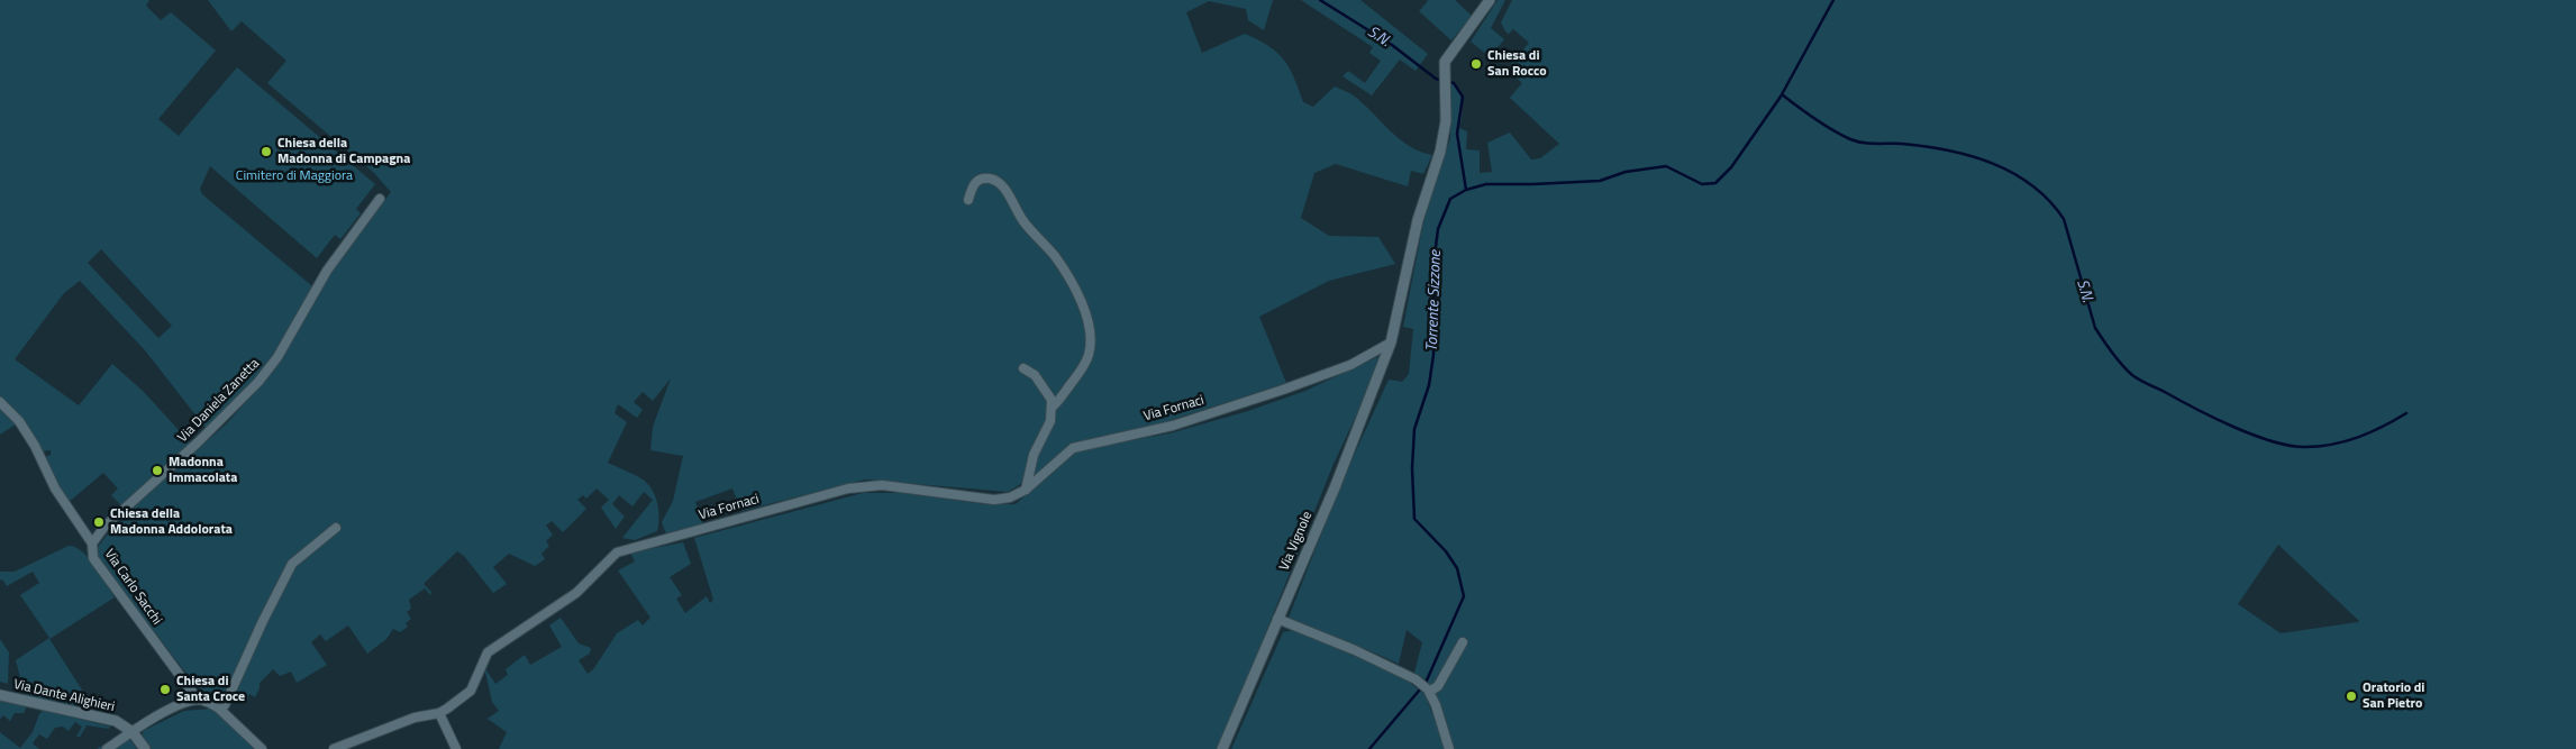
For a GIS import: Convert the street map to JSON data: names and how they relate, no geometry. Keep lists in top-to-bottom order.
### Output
{
  "streets": {
    "street": [
      "Via Daniela Zanetta",
      "Via Fornaci",
      "Via Vignole",
      "Via Carlo Sacchi",
      "Via Dante Alighieri"
    ]
  },
  "crossings": [
    ["Via Daniela Zanetta", "Via Carlo Sacchi"],
    ["Via Fornaci", "Via Vignole"]
  ],
  "water": ["S.N.", "Torrente Sizzone"],
  "parks": ["Cimitero di Maggiora"],
  "places": [
    "Chiesa di San Rocco",
    "Chiesa della Madonna di Campagna",
    "Madonna Immacolata",
    "Chiesa della Madonna Addolorata",
    "Chiesa di Santa Croce",
    "Oratorio di San Pietro"
  ]
}
